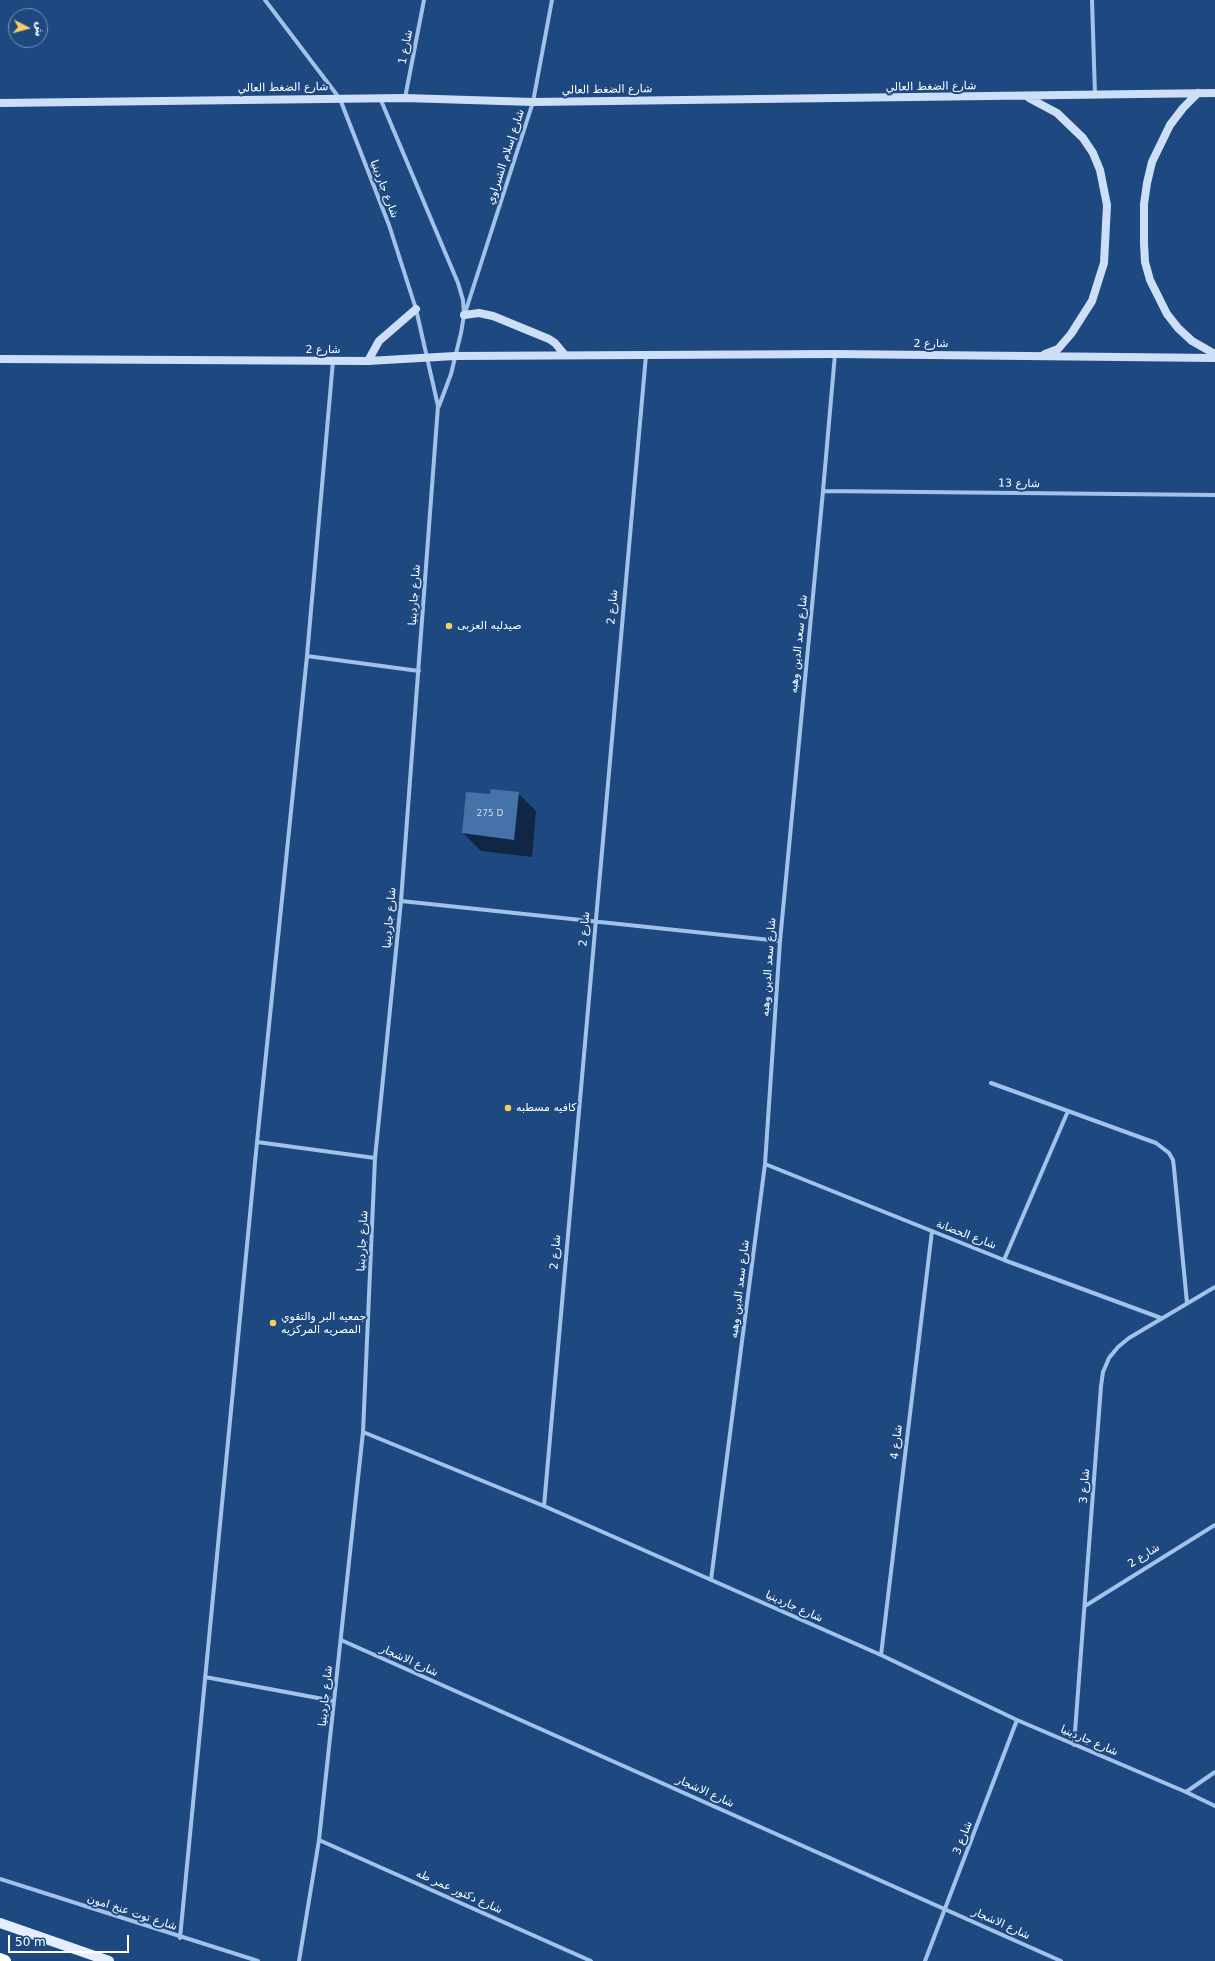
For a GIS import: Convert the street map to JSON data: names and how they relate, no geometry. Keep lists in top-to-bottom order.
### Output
{
  "streets": {
    "street": [
      "شارع 1",
      "شارع الضغط العالي",
      "شارع إسلام الشبراوي",
      "شارع جاردينيا",
      "شارع 2",
      "شارع 13",
      "شارع سعد الدين وهبه",
      "شارع الحضانة",
      "شارع 4",
      "شارع 3",
      "شارع الاشجار",
      "شارع دكتور عمر طه",
      "شارع توت عنخ امون"
    ]
  },
  "crossings": [
    ["شارع 1", "شارع الضغط العالي"],
    ["شارع الضغط العالي", "شارع إسلام الشبراوي"],
    ["شارع الضغط العالي", "شارع جاردينيا"],
    ["شارع إسلام الشبراوي", "شارع جاردينيا"],
    ["شارع جاردينيا", "شارع 2"],
    ["شارع جاردينيا", "شارع سعد الدين وهبه"],
    ["شارع جاردينيا", "شارع 4"],
    ["شارع جاردينيا", "شارع 3"],
    ["شارع جاردينيا", "شارع الاشجار"],
    ["شارع جاردينيا", "شارع دكتور عمر طه"],
    ["شارع 2", "شارع سعد الدين وهبه"],
    ["شارع 2", "شارع 3"],
    ["شارع 13", "شارع سعد الدين وهبه"],
    ["شارع سعد الدين وهبه", "شارع الحضانة"],
    ["شارع الحضانة", "شارع 4"],
    ["شارع الحضانة", "شارع 3"],
    ["شارع 3", "شارع الاشجار"]
  ],
  "places": ["صيدليه العزبى", "كافيه مسطبه", "جمعيه البر والتقوي المصريه المركزيه"],
  "house_numbers": ["275 D"],
  "scale_bar": "50 m",
  "north": "right"
}
